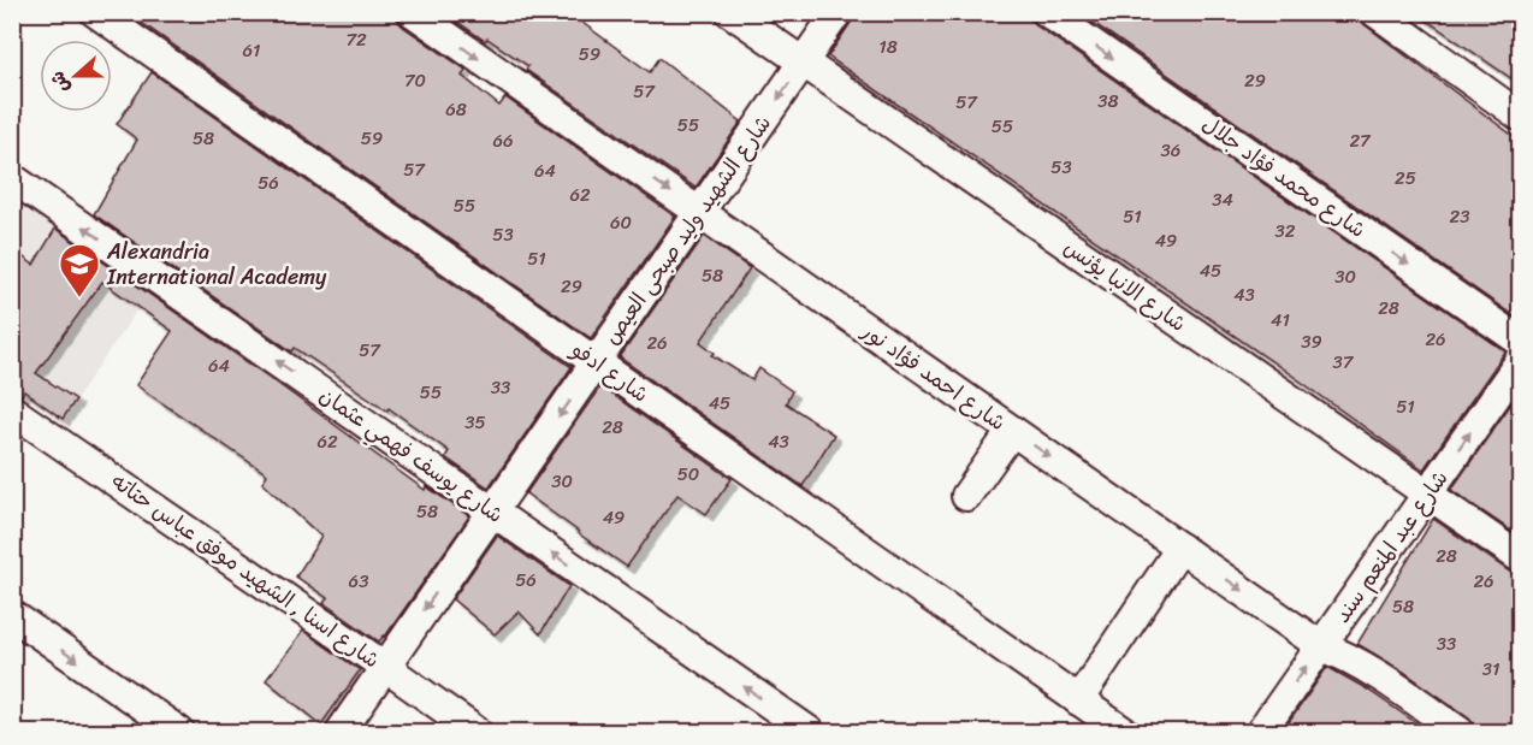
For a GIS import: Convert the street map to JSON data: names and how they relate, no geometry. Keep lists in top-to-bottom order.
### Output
{
  "streets": {
    "street": [
      "شارع محمد فؤاد جلال",
      "شارع الشهيد وليد صبحى العيص",
      "شارع الانبا يؤنس",
      "شارع ادفو",
      "شارع احمد فؤاد نور",
      "شارع يوسف فهمي عثمان",
      "شارع عبد المنعم سند",
      "شارع اسنا , الشهيد موفق عباس حتاته"
    ]
  },
  "crossings": [
    ["شارع الشهيد وليد صبحى العيص", "شارع الانبا يؤنس"],
    ["شارع الشهيد وليد صبحى العيص", "شارع ادفو"],
    ["شارع الشهيد وليد صبحى العيص", "شارع احمد فؤاد نور"],
    ["شارع الشهيد وليد صبحى العيص", "شارع يوسف فهمي عثمان"],
    ["شارع الشهيد وليد صبحى العيص", "شارع اسنا , الشهيد موفق عباس حتاته"],
    ["شارع الانبا يؤنس", "شارع عبد المنعم سند"],
    ["شارع احمد فؤاد نور", "شارع عبد المنعم سند"]
  ],
  "one_way": ["شارع الشهيد وليد صبحى العيص", "شارع احمد فؤاد نور", "شارع يوسف فهمي عثمان"],
  "places": {
    "school or university": ["Alexandria International Academy"]
  },
  "house_numbers": [
    "72",
    "18",
    "61",
    "59",
    "70",
    "29",
    "57",
    "38",
    "57",
    "68",
    "55",
    "55",
    "58",
    "59",
    "66",
    "27",
    "36",
    "53",
    "57",
    "64",
    "25",
    "56",
    "62",
    "34",
    "55",
    "51",
    "23",
    "60",
    "32",
    "53",
    "49",
    "51",
    "45",
    "58",
    "30",
    "29",
    "43",
    "28",
    "41",
    "26",
    "39",
    "26",
    "57",
    "37",
    "64",
    "33",
    "55",
    "45",
    "51",
    "35",
    "28",
    "62",
    "43",
    "50",
    "30",
    "58",
    "49",
    "28",
    "56",
    "63",
    "26",
    "58",
    "33",
    "31"
  ],
  "north": "left"
}
